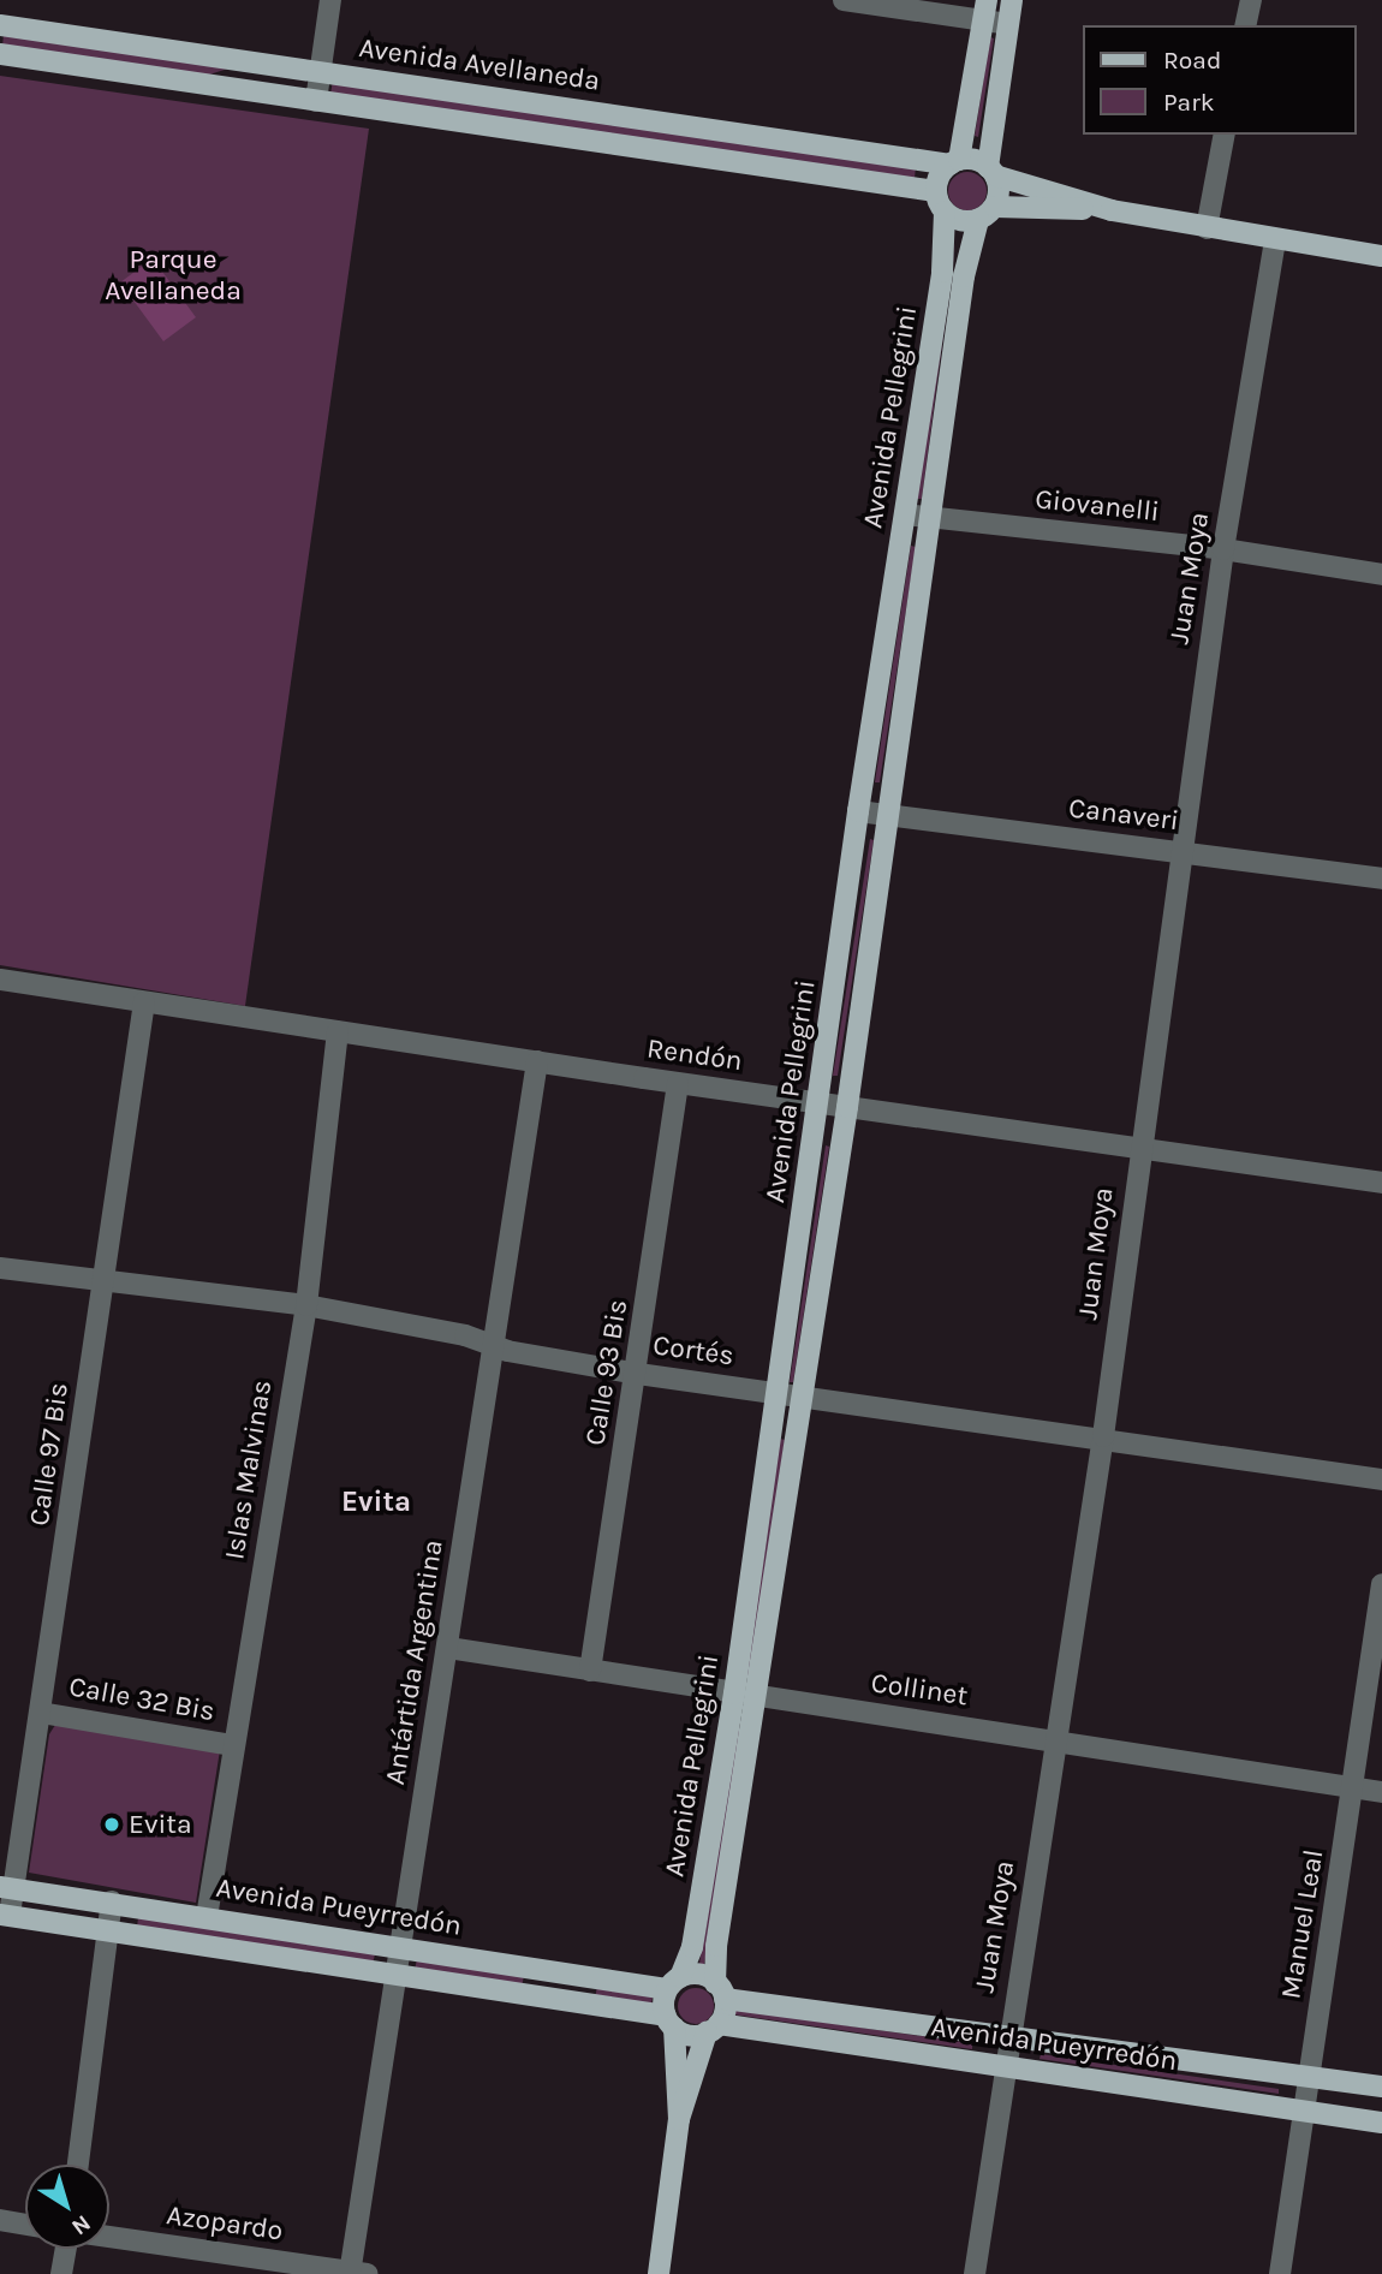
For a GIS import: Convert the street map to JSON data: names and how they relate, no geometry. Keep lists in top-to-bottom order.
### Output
{
  "streets": {
    "main road": ["Avenida Avellaneda", "Avenida Pellegrini", "Avenida Pueyrredón"],
    "street": [
      "Giovanelli",
      "Juan Moya",
      "Canaveri",
      "Rendón",
      "Cortés",
      "Calle 93 Bis",
      "Calle 97 Bis",
      "Islas Malvinas",
      "Antártida Argentina",
      "Collinet",
      "Calle 32 Bis",
      "Manuel Leal",
      "Azopardo"
    ]
  },
  "crossings": [
    ["Avenida Avellaneda", "Avenida Pellegrini"],
    ["Avenida Pellegrini", "Giovanelli"],
    ["Avenida Pellegrini", "Canaveri"],
    ["Avenida Pellegrini", "Rendón"],
    ["Avenida Pellegrini", "Cortés"],
    ["Avenida Pellegrini", "Collinet"],
    ["Avenida Pellegrini", "Avenida Pueyrredón"],
    ["Giovanelli", "Juan Moya"],
    ["Juan Moya", "Canaveri"],
    ["Juan Moya", "Rendón"],
    ["Juan Moya", "Cortés"],
    ["Juan Moya", "Collinet"],
    ["Juan Moya", "Avenida Pueyrredón"],
    ["Rendón", "Calle 93 Bis"],
    ["Rendón", "Calle 97 Bis"],
    ["Rendón", "Islas Malvinas"],
    ["Rendón", "Antártida Argentina"],
    ["Cortés", "Calle 93 Bis"],
    ["Cortés", "Calle 97 Bis"],
    ["Cortés", "Islas Malvinas"],
    ["Cortés", "Antártida Argentina"],
    ["Calle 93 Bis", "Collinet"],
    ["Calle 97 Bis", "Calle 32 Bis"],
    ["Calle 97 Bis", "Avenida Pueyrredón"],
    ["Islas Malvinas", "Calle 32 Bis"],
    ["Islas Malvinas", "Avenida Pueyrredón"],
    ["Antártida Argentina", "Collinet"],
    ["Antártida Argentina", "Avenida Pueyrredón"],
    ["Antártida Argentina", "Azopardo"],
    ["Collinet", "Manuel Leal"],
    ["Avenida Pueyrredón", "Manuel Leal"]
  ],
  "districts": ["Evita"],
  "parks": ["Parque Avellaneda"],
  "places": ["Evita"],
  "legend": ["Road", "Park"],
  "north": "bottom right"
}
